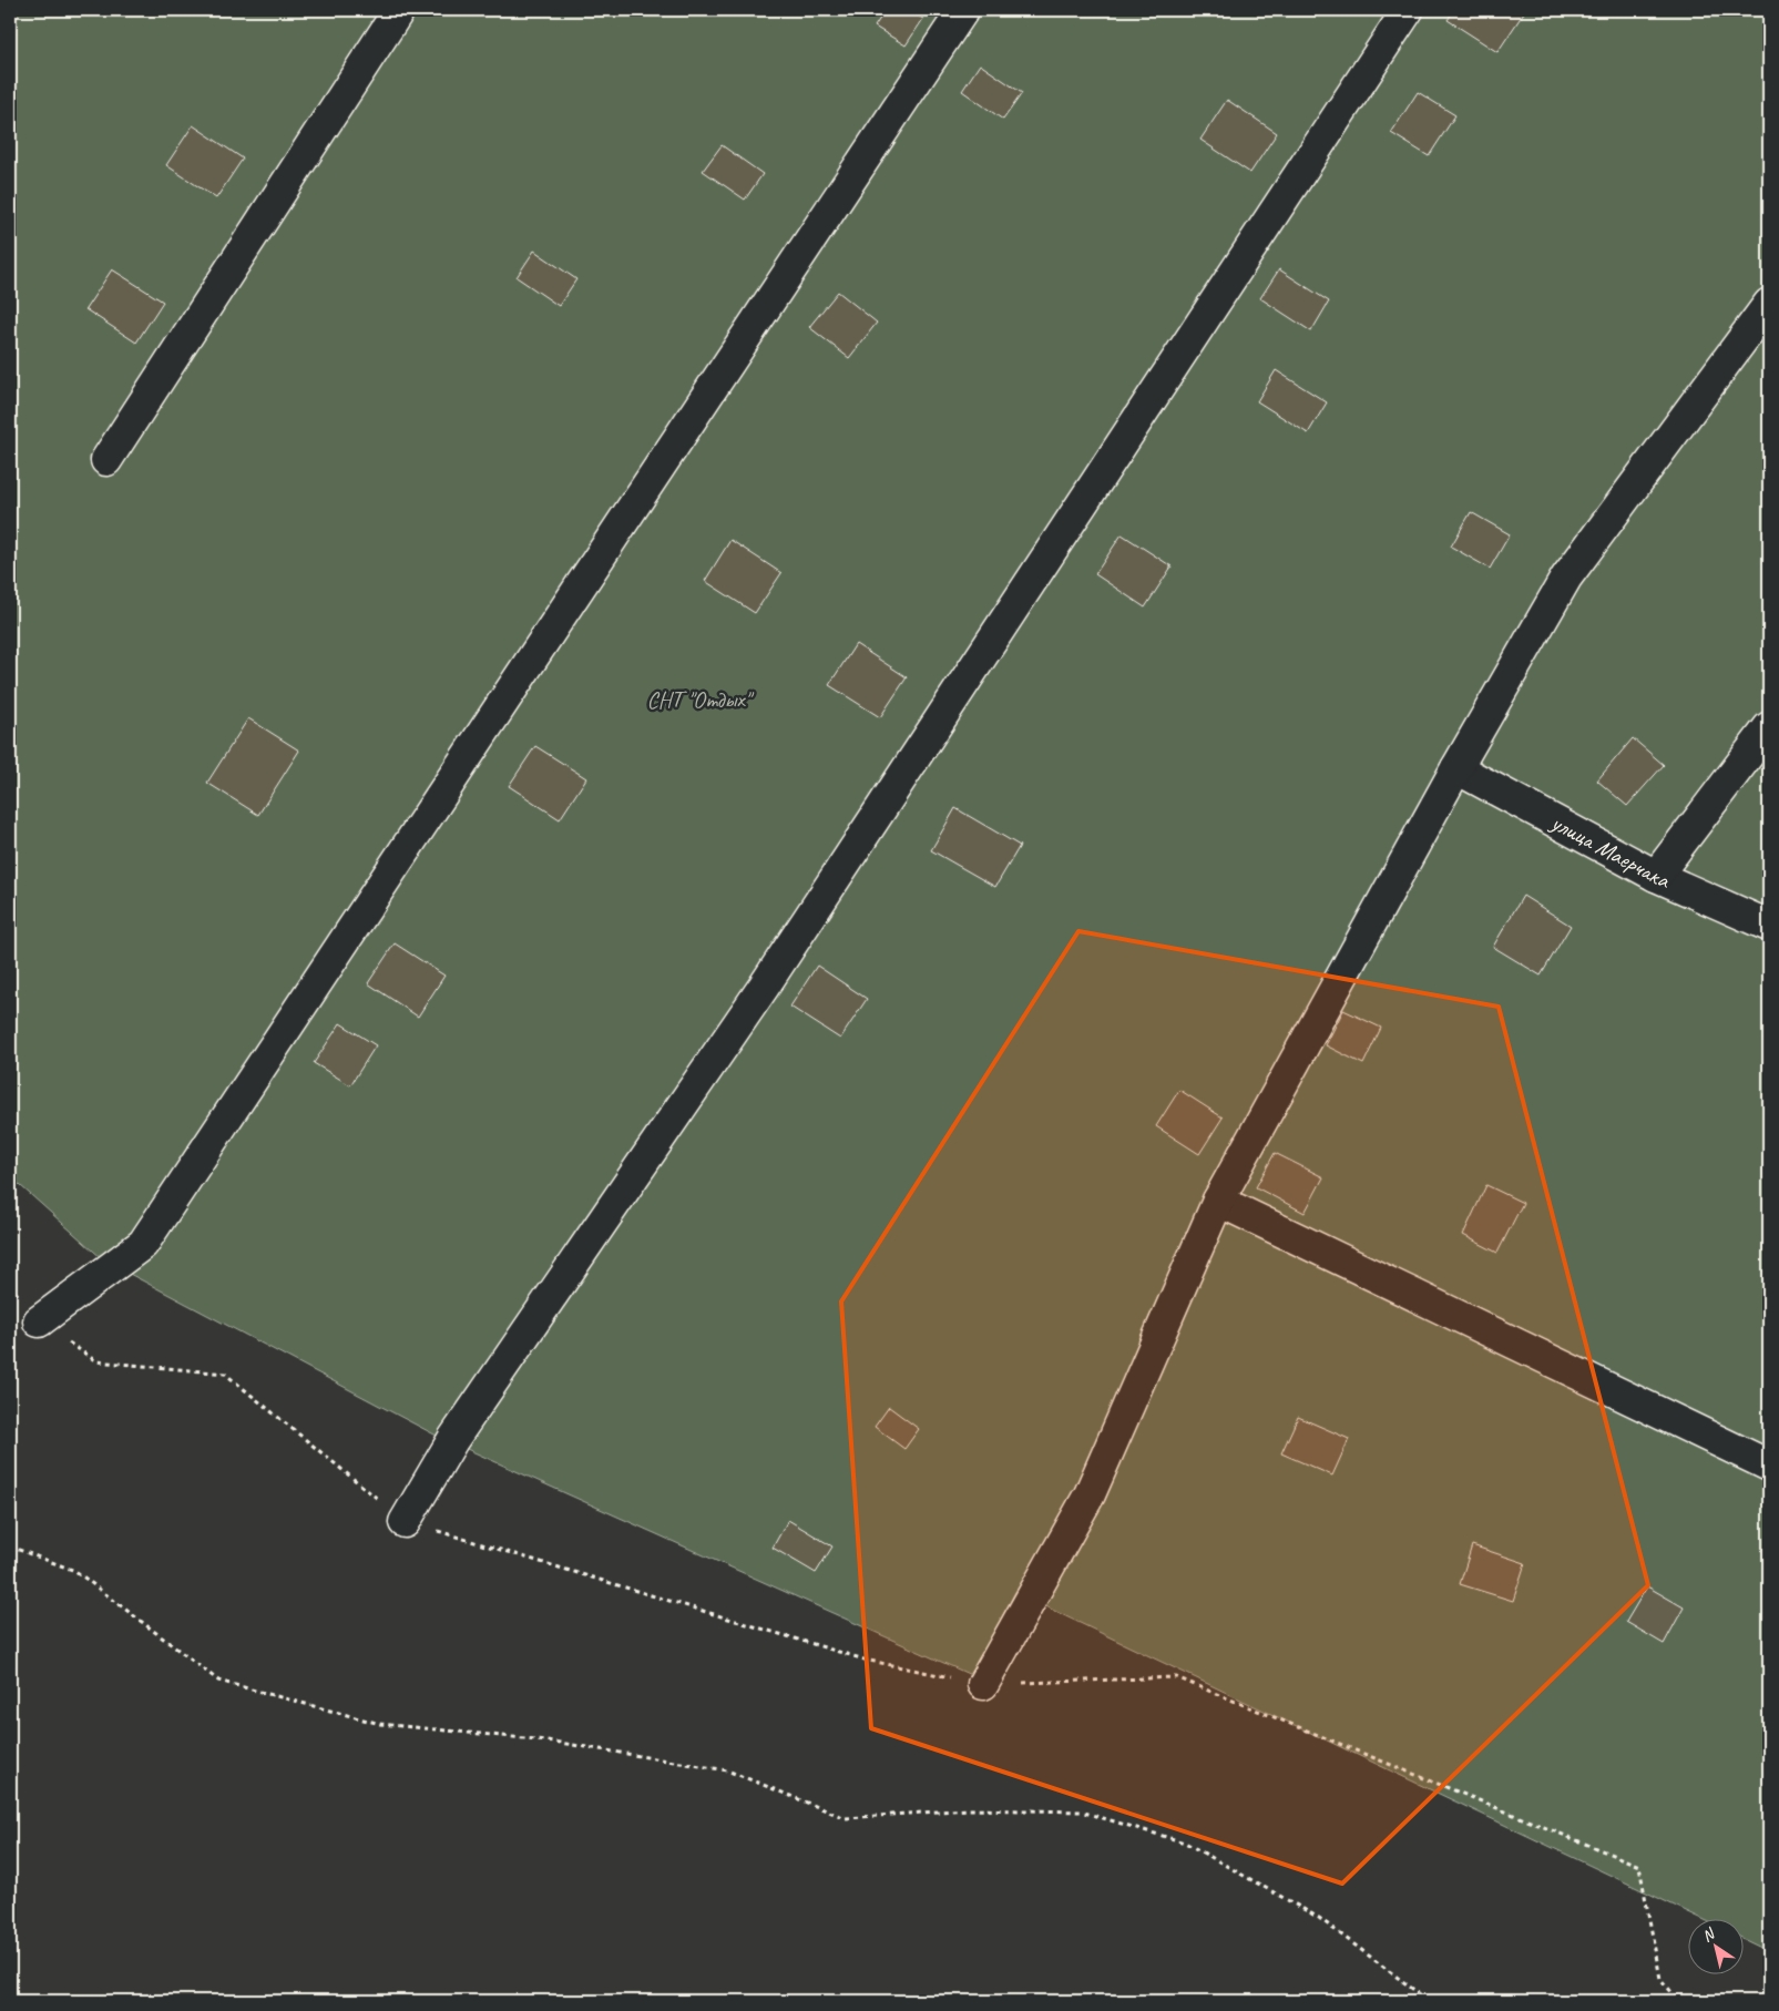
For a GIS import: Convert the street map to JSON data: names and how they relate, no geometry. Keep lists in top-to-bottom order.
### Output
{
  "streets": {
    "street": ["улица Маерчака"]
  },
  "parks": ["СНТ \"Отдых\""],
  "north": "top left"
}
